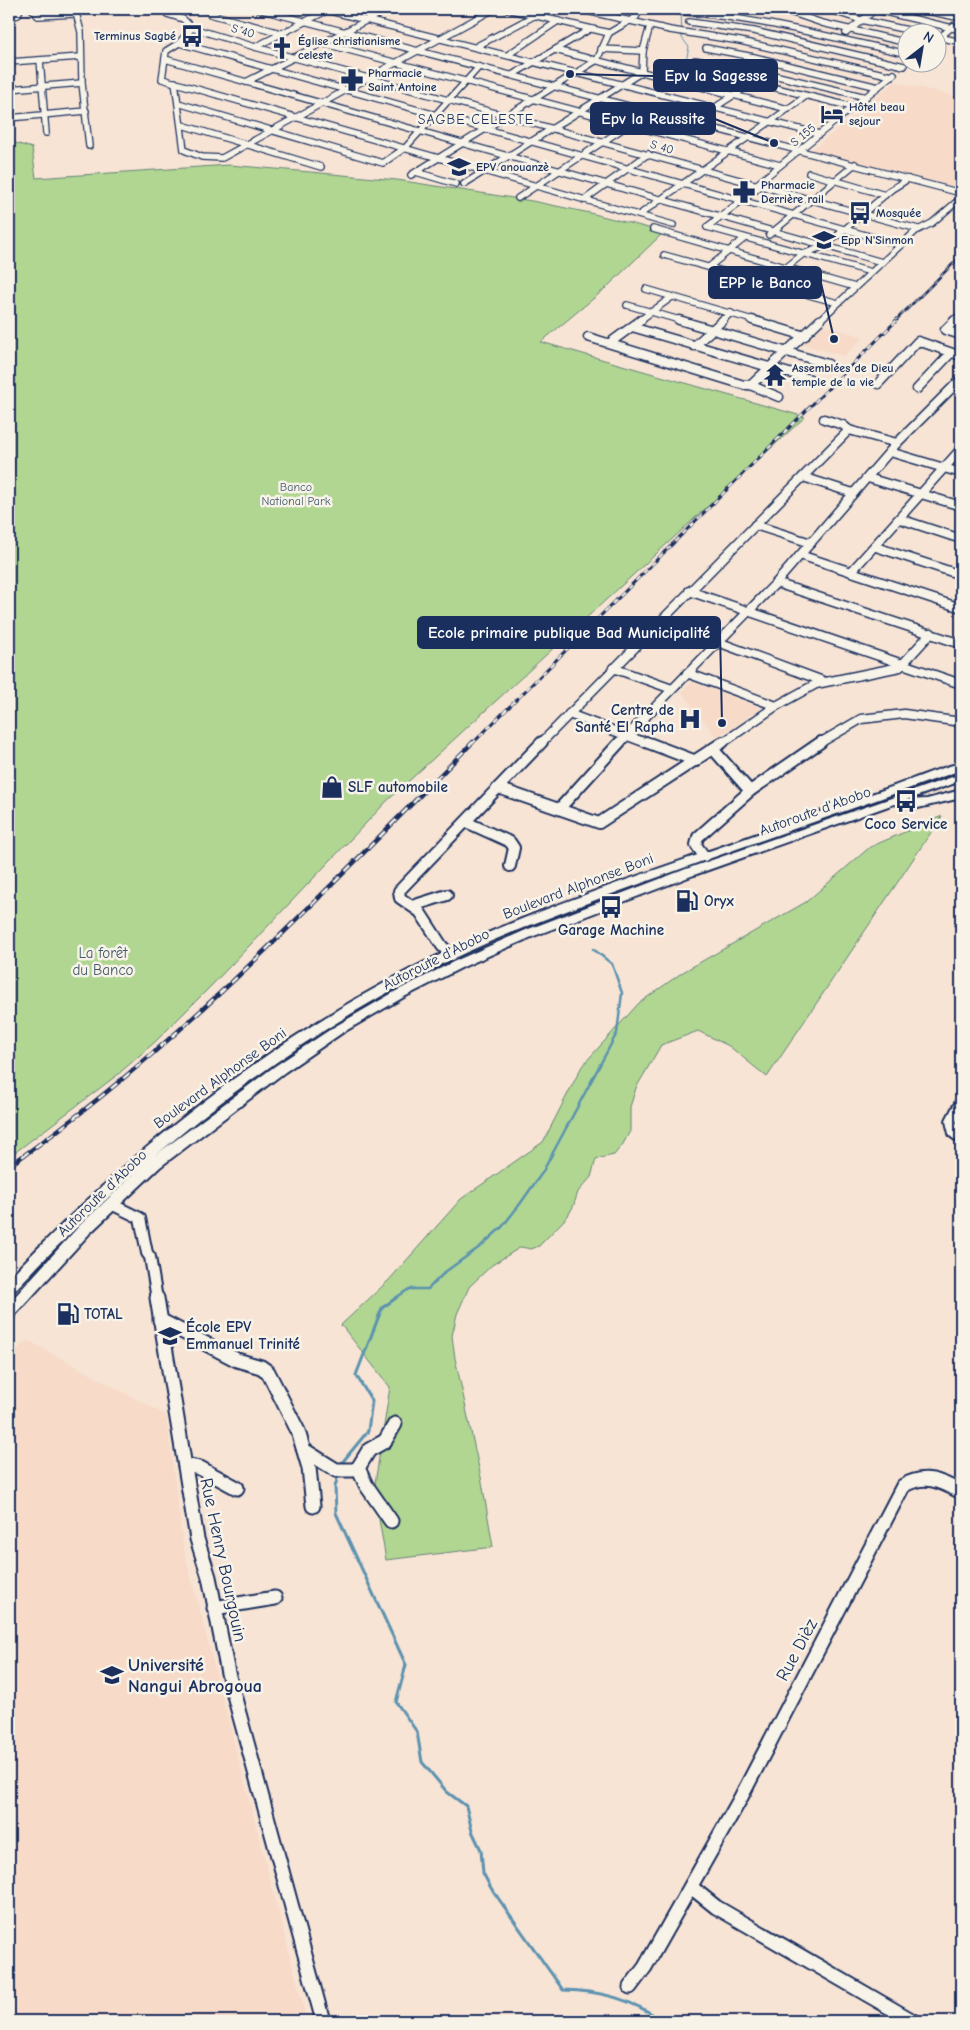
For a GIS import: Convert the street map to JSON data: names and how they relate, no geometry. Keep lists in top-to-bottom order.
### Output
{
  "streets": {
    "main road": ["Autoroute d'Abobo", "Boulevard Alphonse Boni"],
    "street": [
      "S 40",
      "S 155",
      "Rue Henry Bourgouin",
      "Rue Dièz"
    ]
  },
  "crossings": [
    ["S 40", "S 155"],
    ["Autoroute d'Abobo", "Rue Henry Bourgouin"]
  ],
  "districts": ["SAGBE CELESTE"],
  "parks": ["Banco National Park", "La forêt du Banco"],
  "places": {
    "bus stop": [
      "Terminus Sagbé",
      "Mosquée",
      "Coco Service",
      "Garage Machine"
    ],
    "church": ["Église christianisme celeste"],
    "other": [
      "Epv la Sagesse",
      "Epv la Reussite",
      "EPP le Banco",
      "Ecole primaire publique Bad Municipalité"
    ],
    "pharmacy": ["Pharmacie Saint Antoine", "Pharmacie Derrière rail"],
    "hotel": ["Hôtel beau sejour"],
    "school or university": [
      "EPV anouanzè",
      "Epp N'Sinmon",
      "École EPV Emmanuel Trinité",
      "Université Nangui Abrogoua"
    ],
    "temple": ["Assemblées de Dieu temple de la vie"],
    "hospital": ["Centre de Santé El Rapha"],
    "shop": ["SLF automobile"],
    "fuel station": ["Oryx", "TOTAL"]
  },
  "north": "top right"
}
